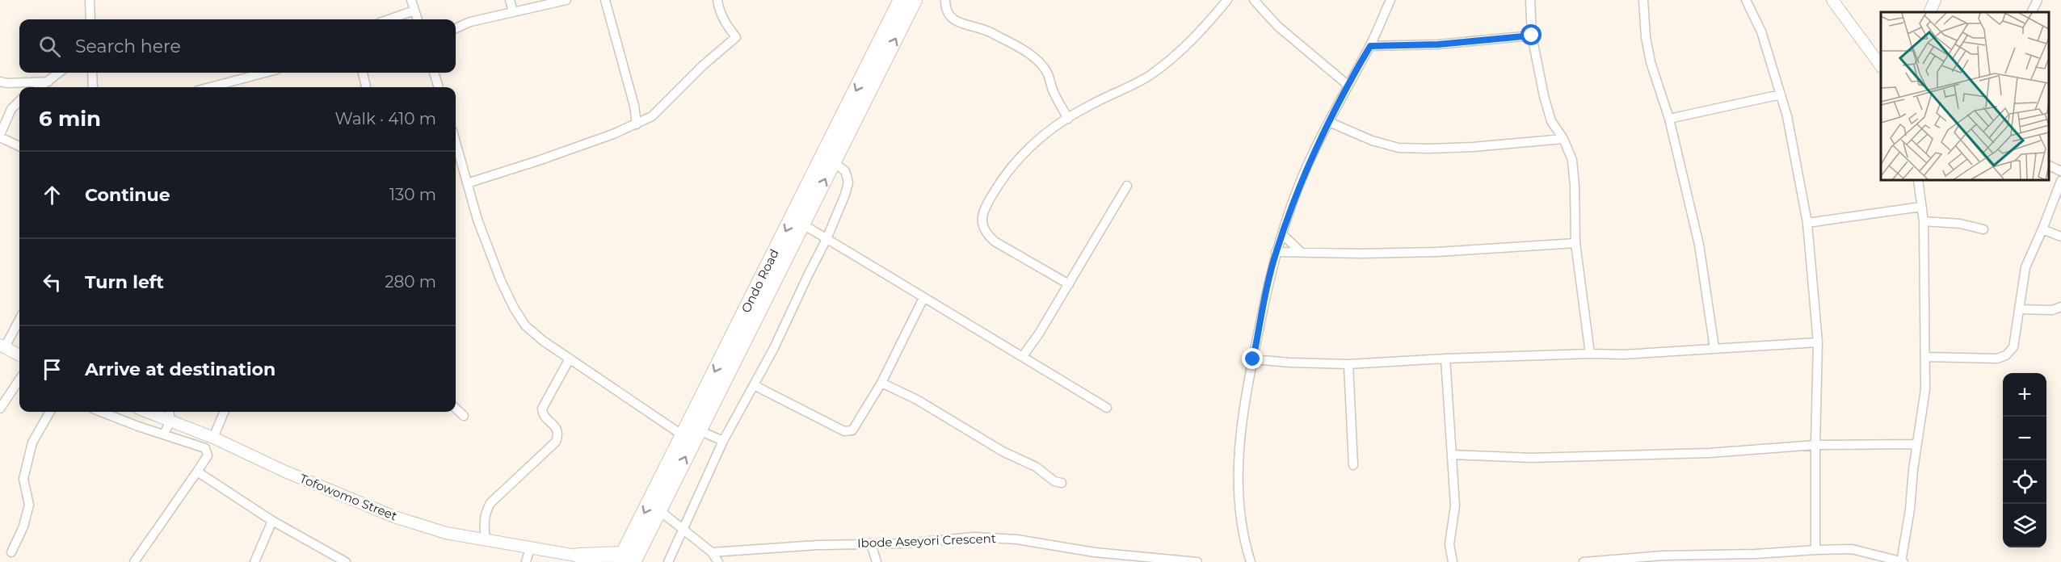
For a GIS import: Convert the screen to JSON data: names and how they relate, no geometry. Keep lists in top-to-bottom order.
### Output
{
  "streets": {
    "main road": ["Ondo Road"],
    "street": ["Tofowomo Street", "Ibode Aseyori Crescent"]
  },
  "page": {
    "search": "Search here",
    "heading": ["6 min", "Walk · 410 m"],
    "list": [
      ["Continue", "130 m"],
      ["Turn left", "280 m"],
      "Arrive at destination"
    ],
    "map_buttons": ["+", "−"]
  }
}
